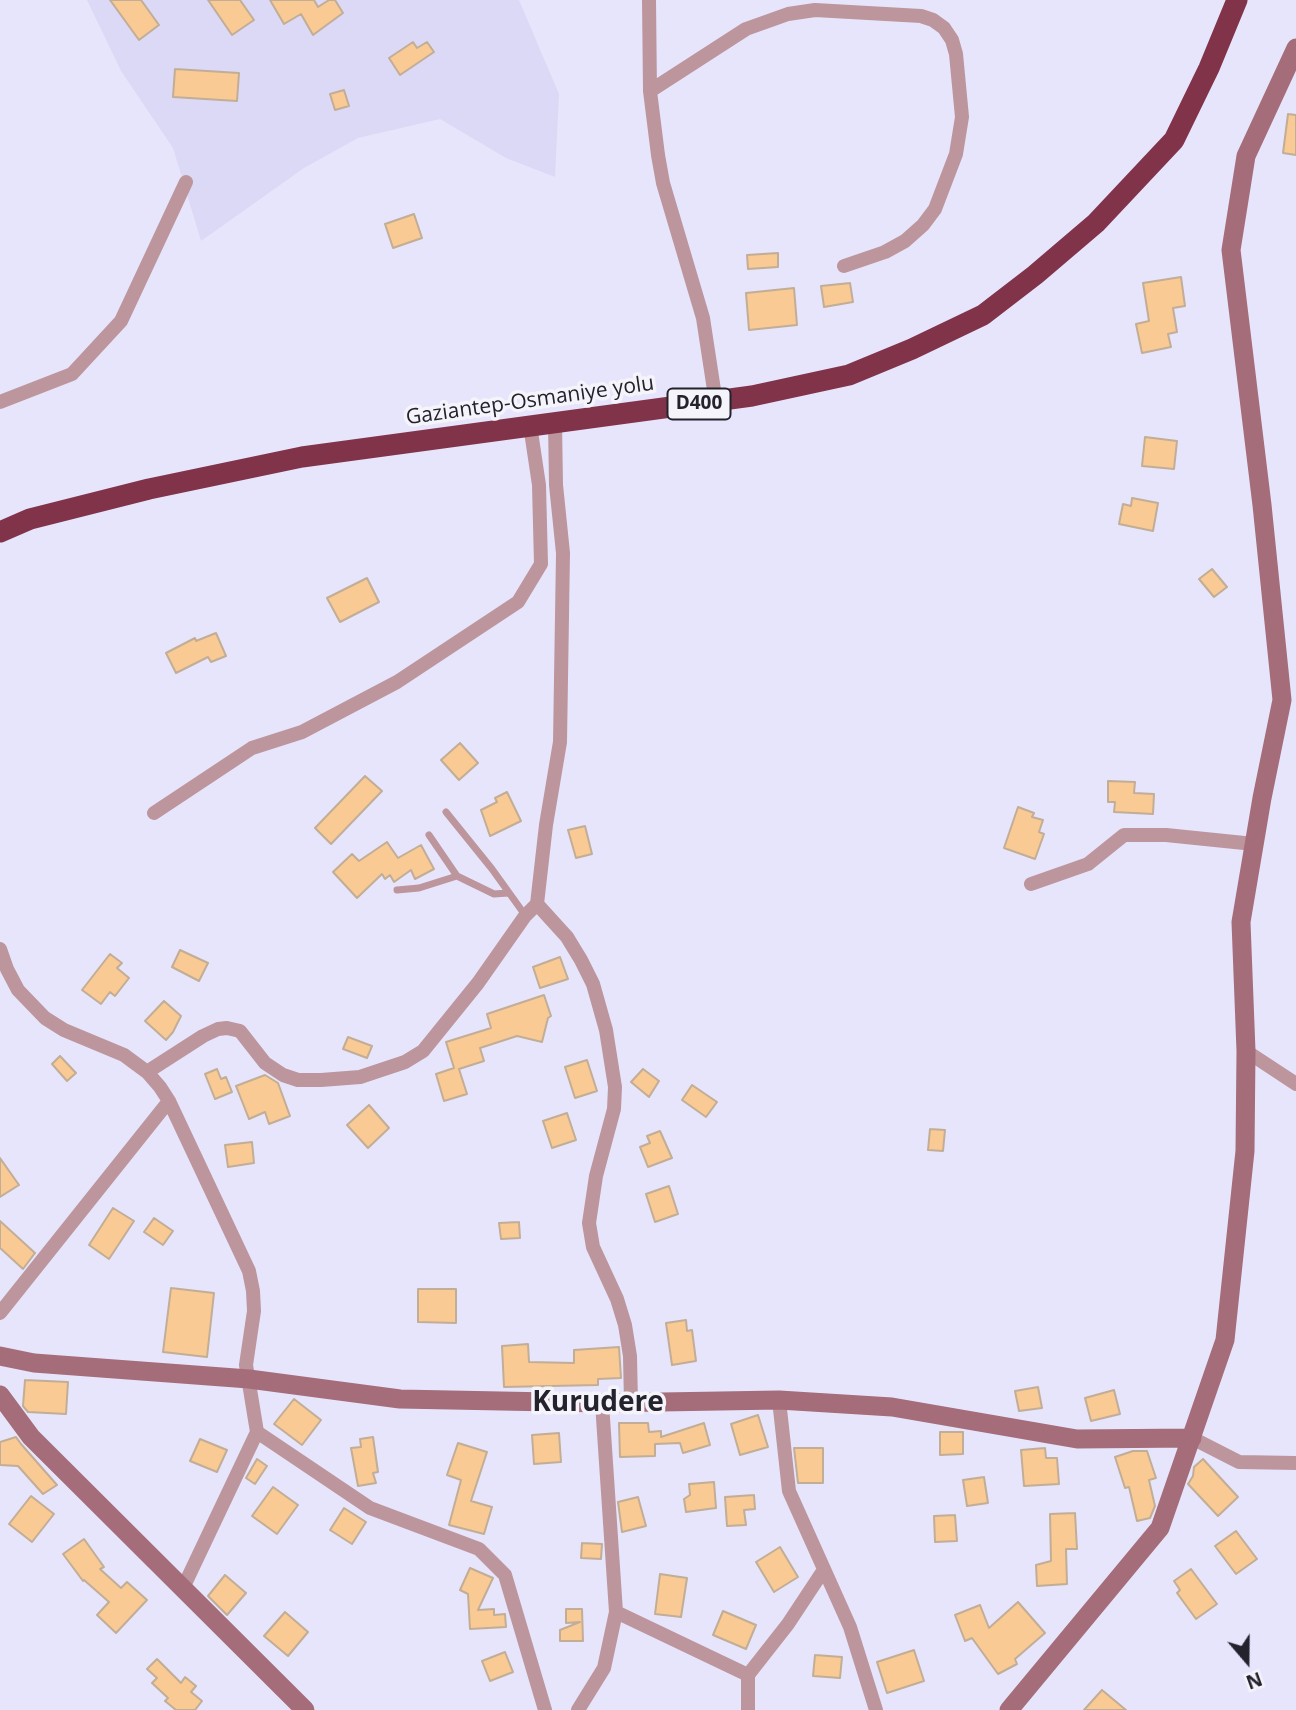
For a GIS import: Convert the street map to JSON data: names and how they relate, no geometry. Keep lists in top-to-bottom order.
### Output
{
  "streets": {
    "highway": ["Gaziantep-Osmaniye yolu", "D400"]
  },
  "districts": ["Kurudere"],
  "north": "bottom"
}
